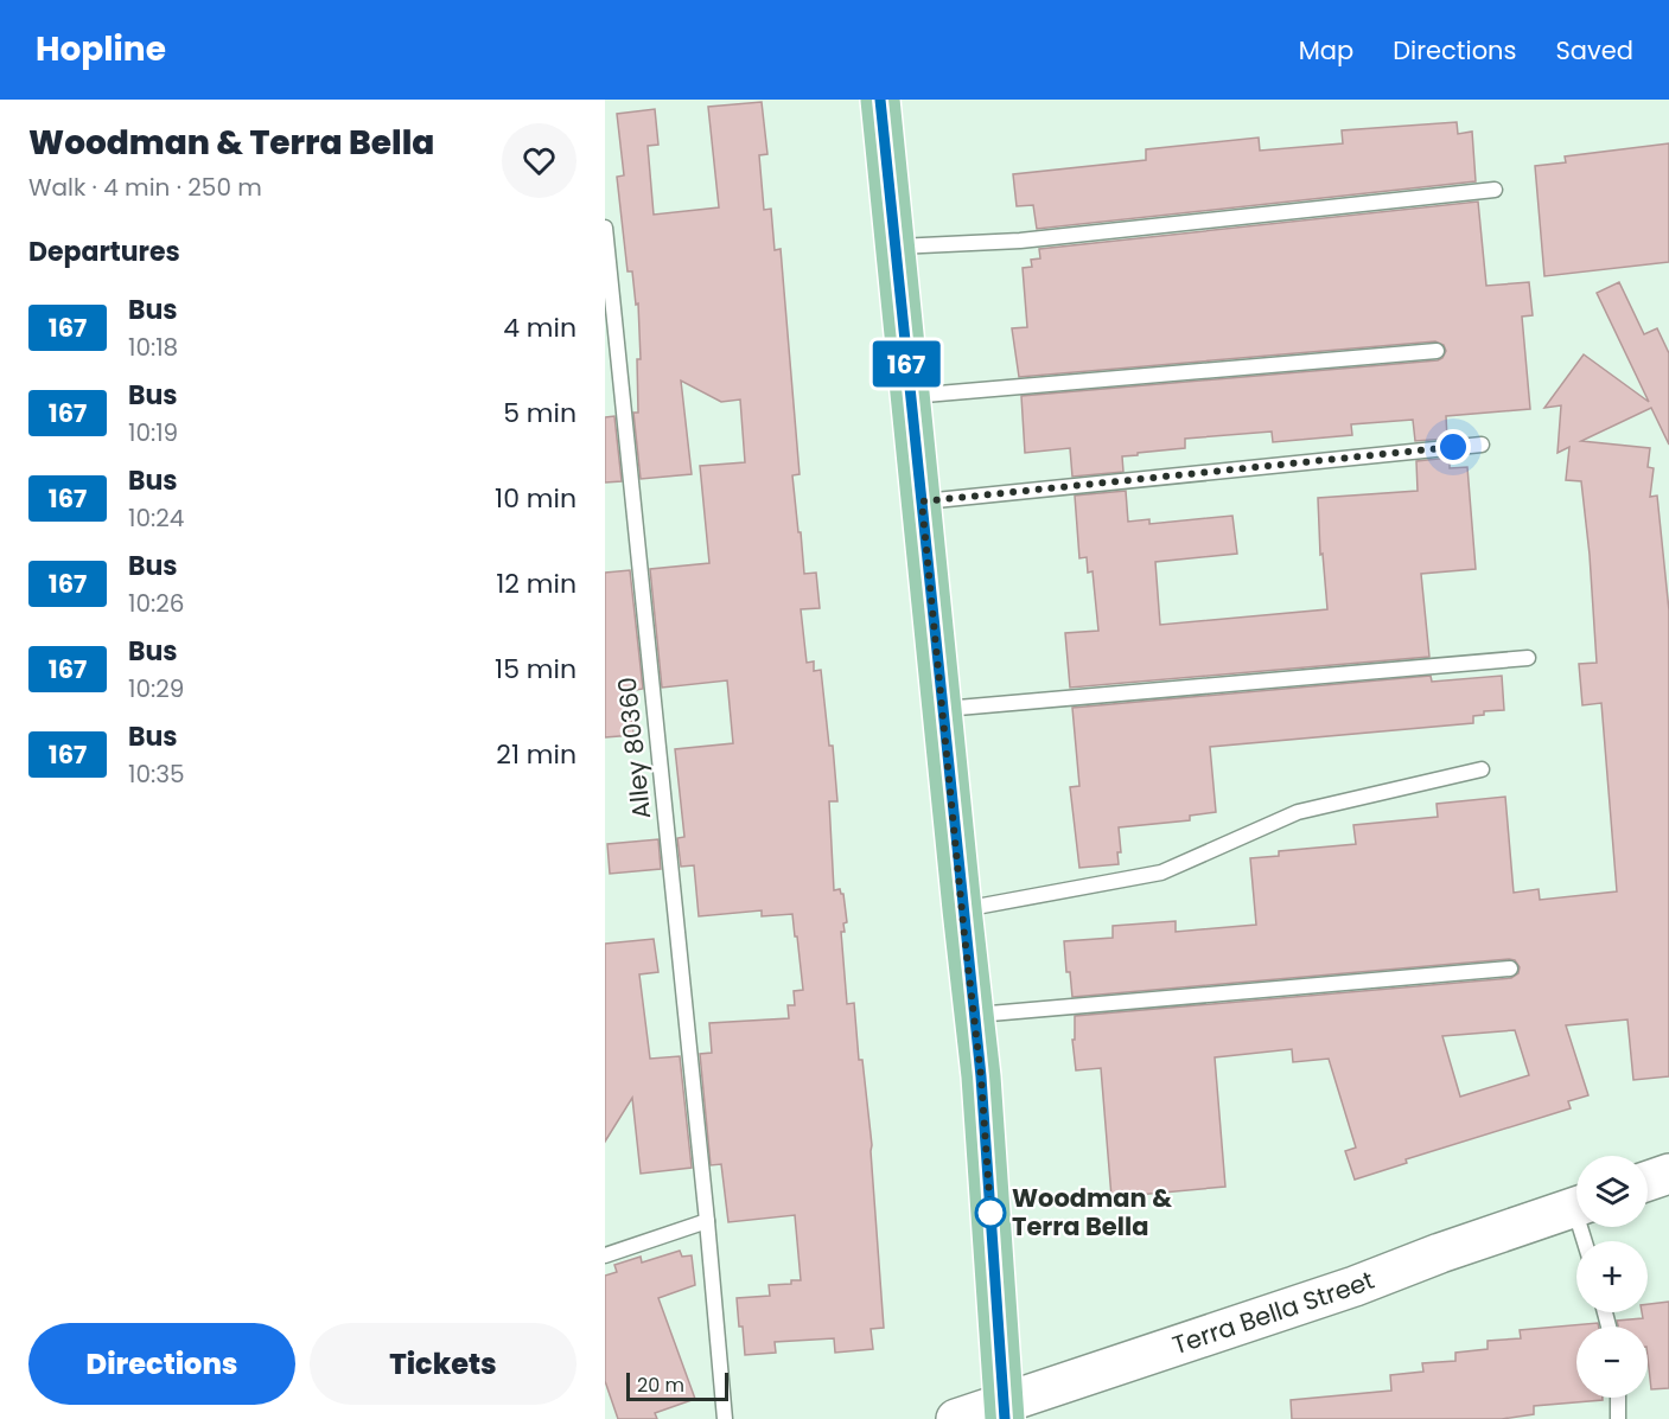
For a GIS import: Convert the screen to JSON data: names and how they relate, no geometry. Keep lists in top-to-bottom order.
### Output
{
  "streets": {
    "main road": ["Terra Bella Street"],
    "lane": ["Alley 80360"]
  },
  "places": ["Woodman & Terra Bella"],
  "lines": ["bus line 167"],
  "scale_bar": "20 m",
  "page": {
    "header": "Hopline",
    "nav": ["Map", "Directions", "Saved"],
    "heading": [
      ["Woodman & Terra Bella", "Walk · 4 min · 250 m"],
      "Departures"
    ],
    "on_map": "167",
    "list": [
      {
        "mark": "167",
        "name": "Bus",
        "note": "10:18",
        "value": "4 min"
      },
      {
        "mark": "167",
        "name": "Bus",
        "note": "10:19",
        "value": "5 min"
      },
      {
        "mark": "167",
        "name": "Bus",
        "note": "10:24",
        "value": "10 min"
      },
      {
        "mark": "167",
        "name": "Bus",
        "note": "10:26",
        "value": "12 min"
      },
      {
        "mark": "167",
        "name": "Bus",
        "note": "10:29",
        "value": "15 min"
      },
      {
        "mark": "167",
        "name": "Bus",
        "note": "10:35",
        "value": "21 min"
      }
    ],
    "map_buttons": ["+", "−"],
    "buttons": ["Directions", "Tickets"],
    "scale": "20 m"
  }
}
